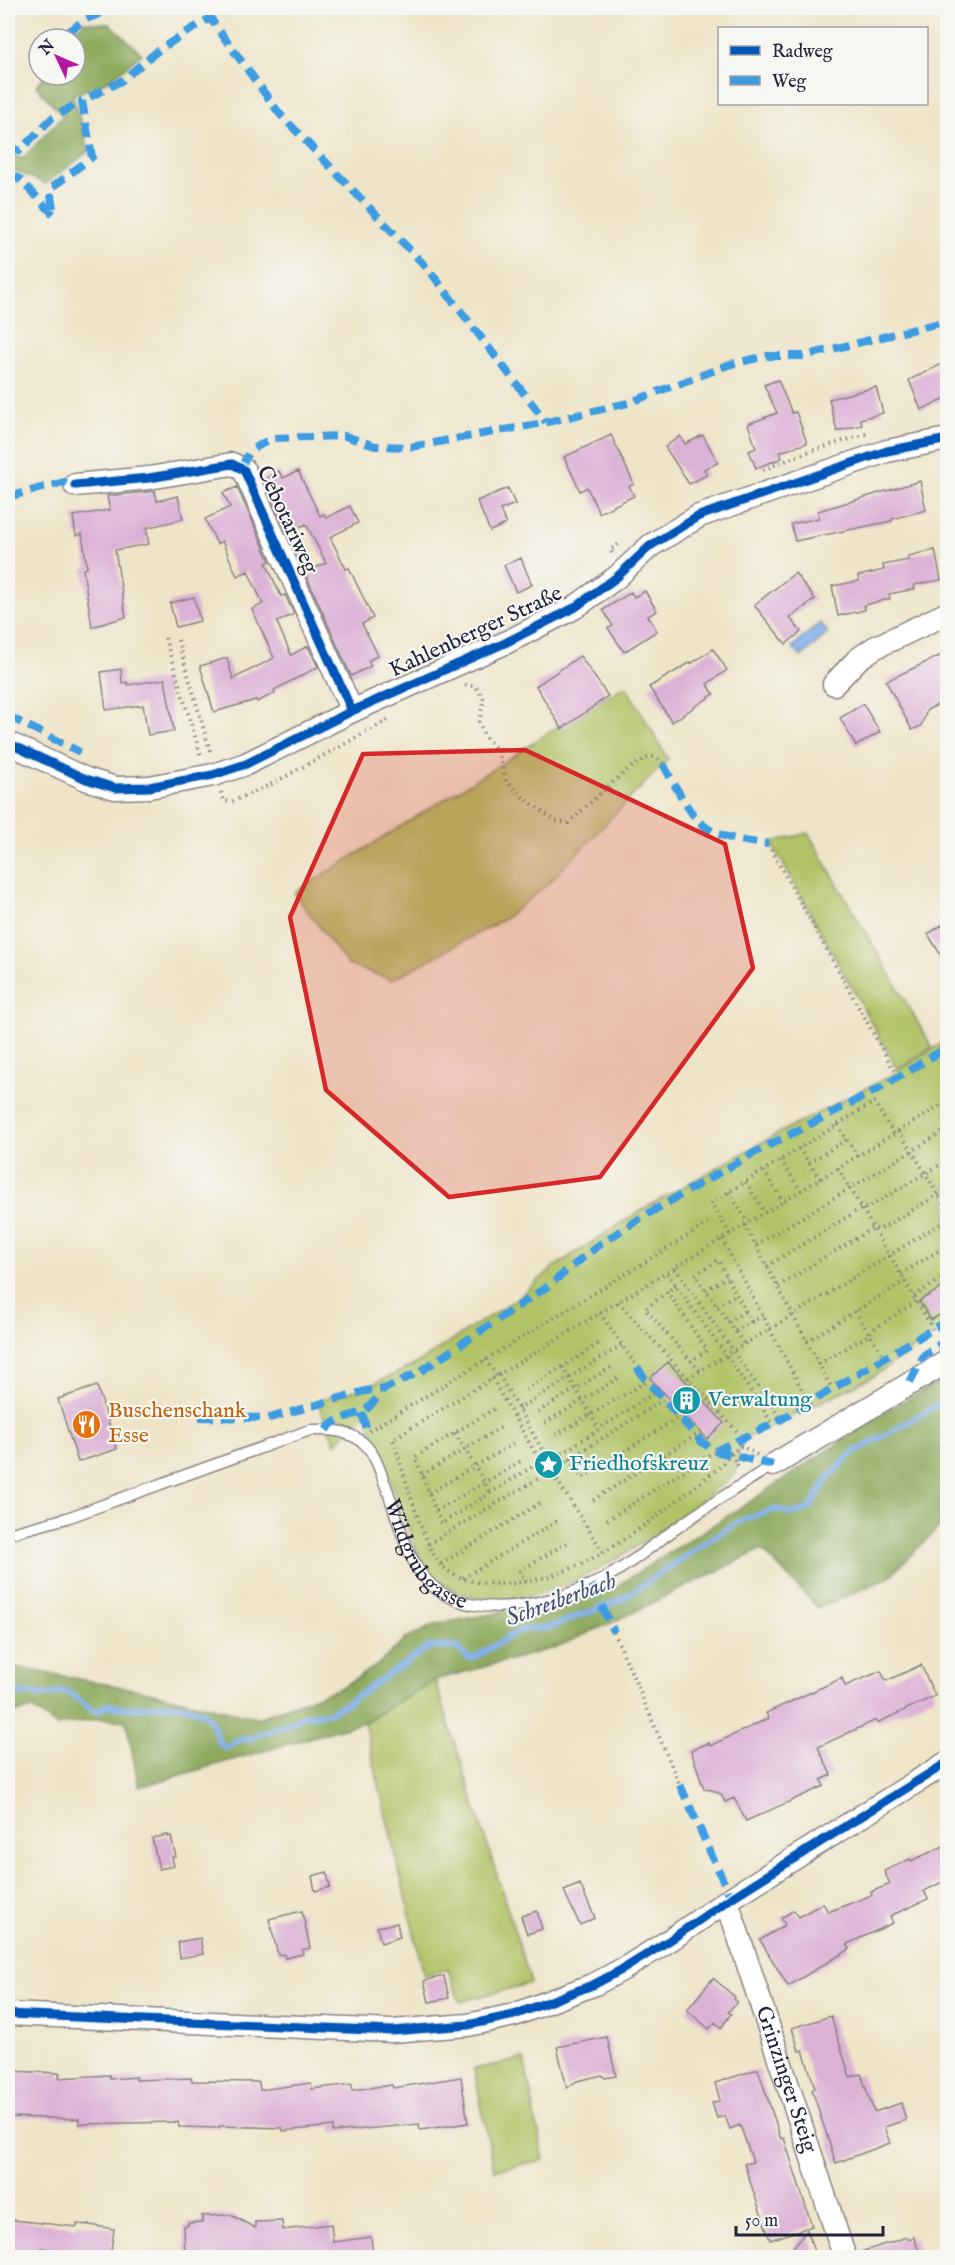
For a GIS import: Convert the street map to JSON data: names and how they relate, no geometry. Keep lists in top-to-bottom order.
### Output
{
  "streets": {
    "street": [
      "Cebotariweg",
      "Kahlenberger Straße",
      "Wildgrubgasse",
      "Grinzinger Steig"
    ]
  },
  "crossings": [
    ["Cebotariweg", "Kahlenberger Straße"]
  ],
  "water": ["Schreiberbach"],
  "places": {
    "building": ["Verwaltung"],
    "restaurant": ["Buschenschank Esse"],
    "place": ["Friedhofskreuz"]
  },
  "legend": ["Radweg", "Weg"],
  "scale_bar": "50 m",
  "north": "top left"
}
